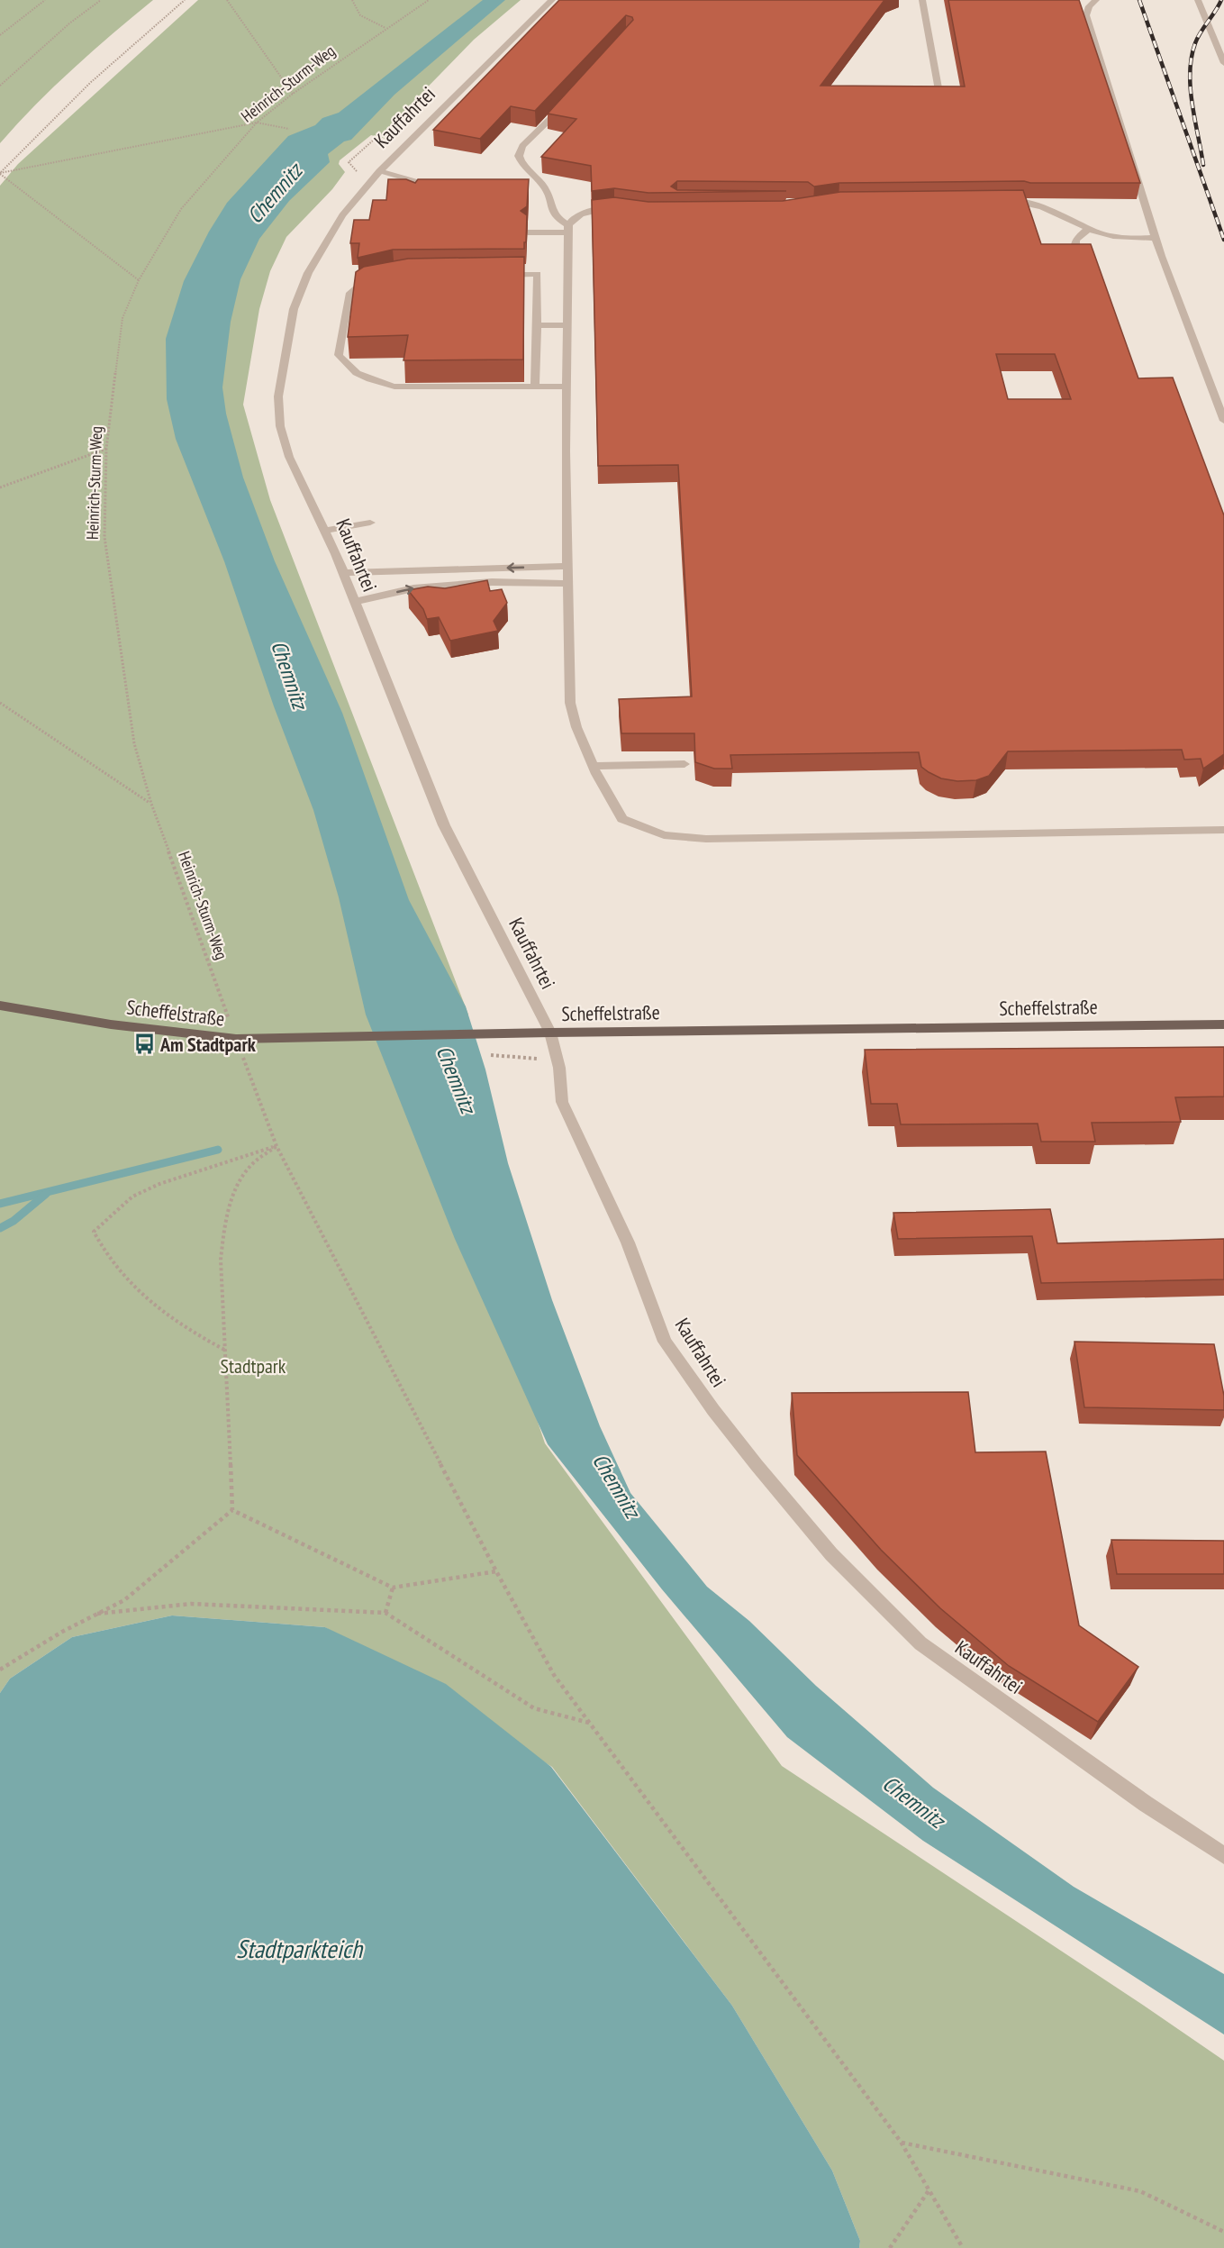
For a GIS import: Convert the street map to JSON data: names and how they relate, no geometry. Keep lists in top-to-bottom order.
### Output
{
  "streets": {
    "main road": ["Scheffelstraße"],
    "street": ["Kauffahrtei"],
    "path": ["Heinrich-Sturm-Weg"]
  },
  "crossings": [
    ["Heinrich-Sturm-Weg", "Scheffelstraße"],
    ["Kauffahrtei", "Scheffelstraße"]
  ],
  "water": ["Chemnitz", "Stadtparkteich"],
  "parks": ["Stadtpark"],
  "places": {
    "bus stop": ["Am Stadtpark"]
  }
}
